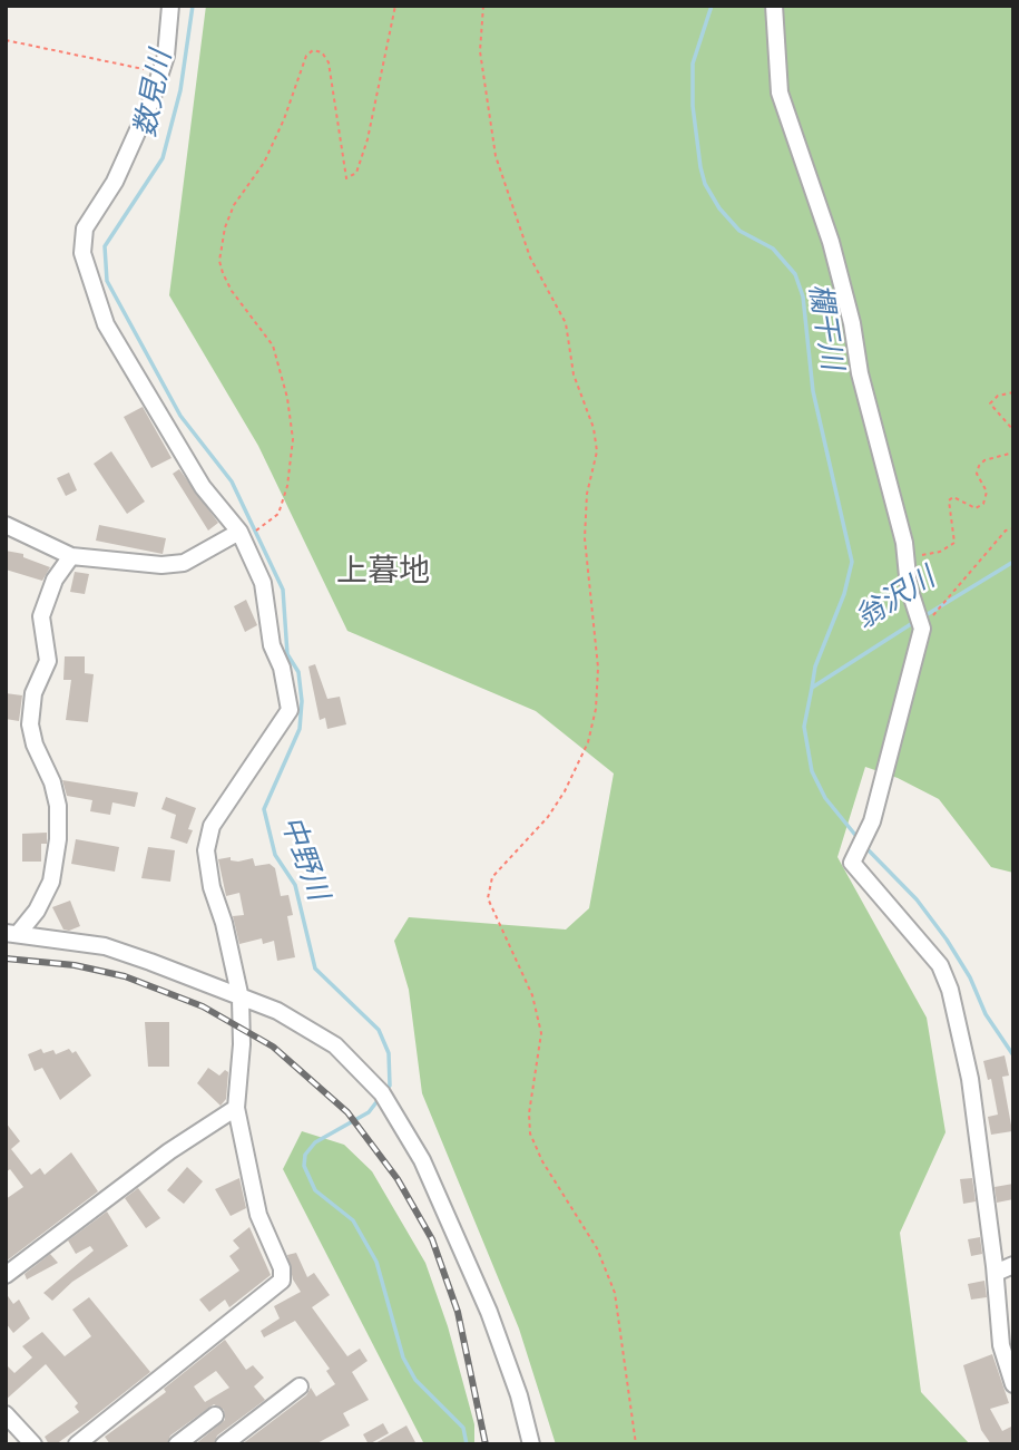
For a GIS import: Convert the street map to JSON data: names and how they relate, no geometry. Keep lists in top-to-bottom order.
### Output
{
  "districts": ["上暮地"],
  "water": [
    "数見川",
    "欄干川",
    "翁沢川",
    "中野川"
  ]
}
